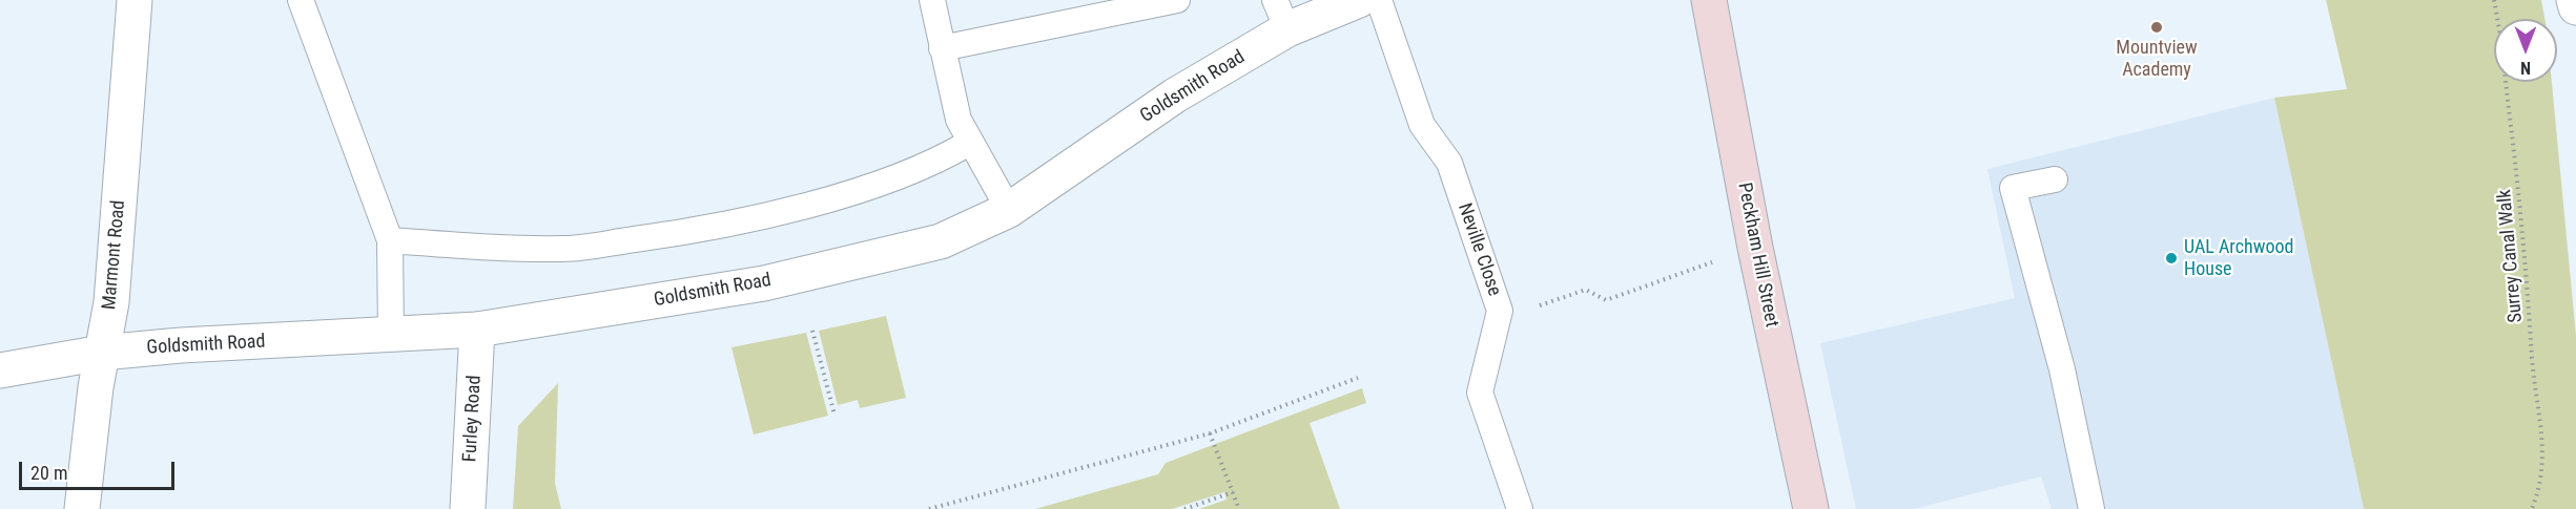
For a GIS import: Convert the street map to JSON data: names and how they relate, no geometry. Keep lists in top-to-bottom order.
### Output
{
  "streets": {
    "main road": ["Peckham Hill Street"],
    "street": ["Goldsmith Road", "Marmont Road", "Furley Road"],
    "lane": ["Neville Close"],
    "path": ["Surrey Canal Walk"]
  },
  "crossings": [
    ["Goldsmith Road", "Marmont Road"],
    ["Goldsmith Road", "Furley Road"]
  ],
  "places": ["Mountview Academy", "UAL Archwood House"],
  "scale_bar": "20 m",
  "north": "bottom"
}
